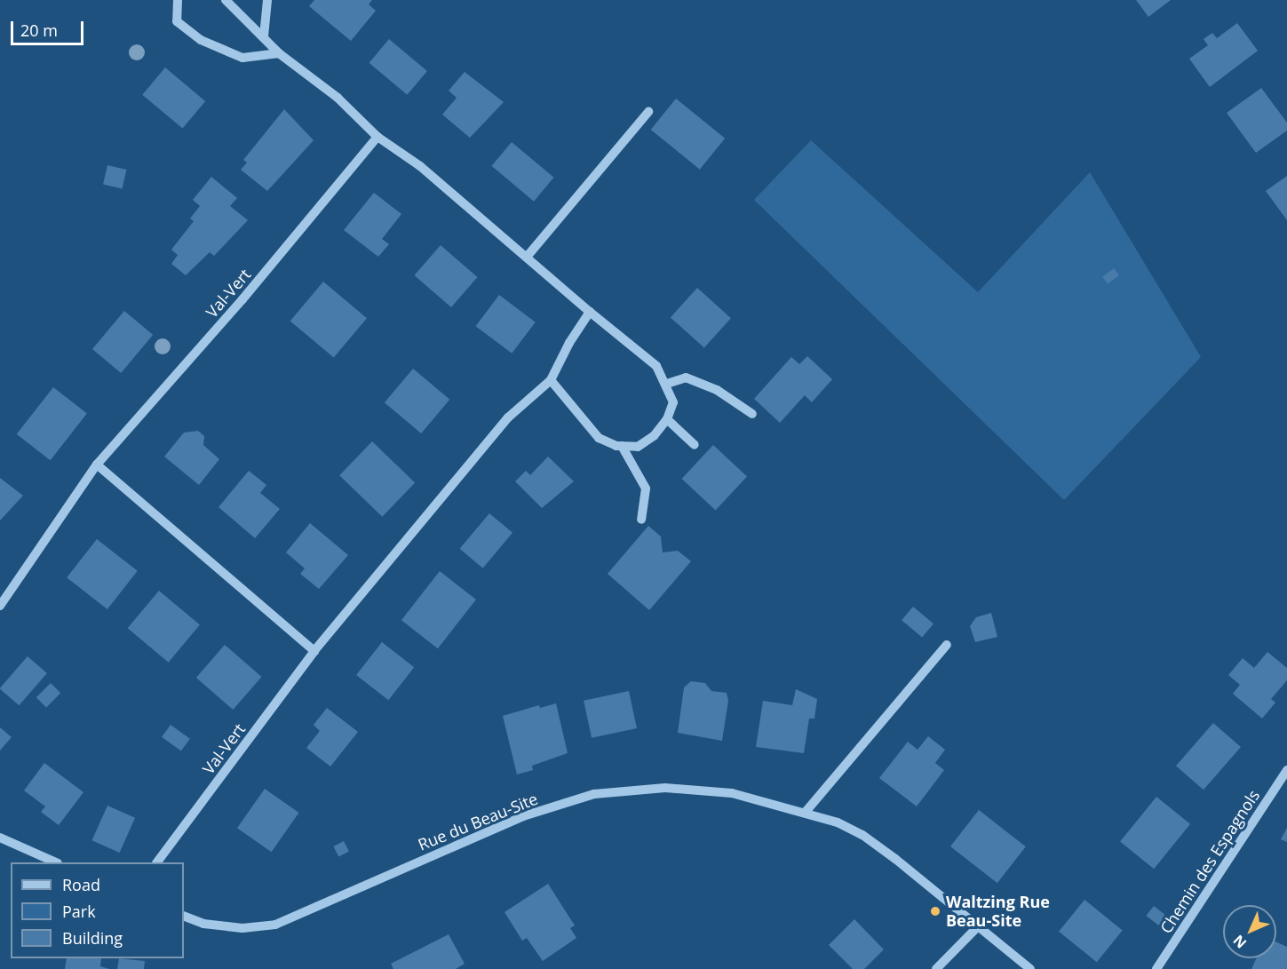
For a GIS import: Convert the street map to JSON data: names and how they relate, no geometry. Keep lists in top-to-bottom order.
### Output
{
  "streets": {
    "street": ["Val-Vert", "Rue du Beau-Site", "Chemin des Espagnols"]
  },
  "places": ["Waltzing Rue Beau-Site"],
  "legend": ["Road", "Park", "Building"],
  "scale_bar": "20 m",
  "north": "bottom left"
}
